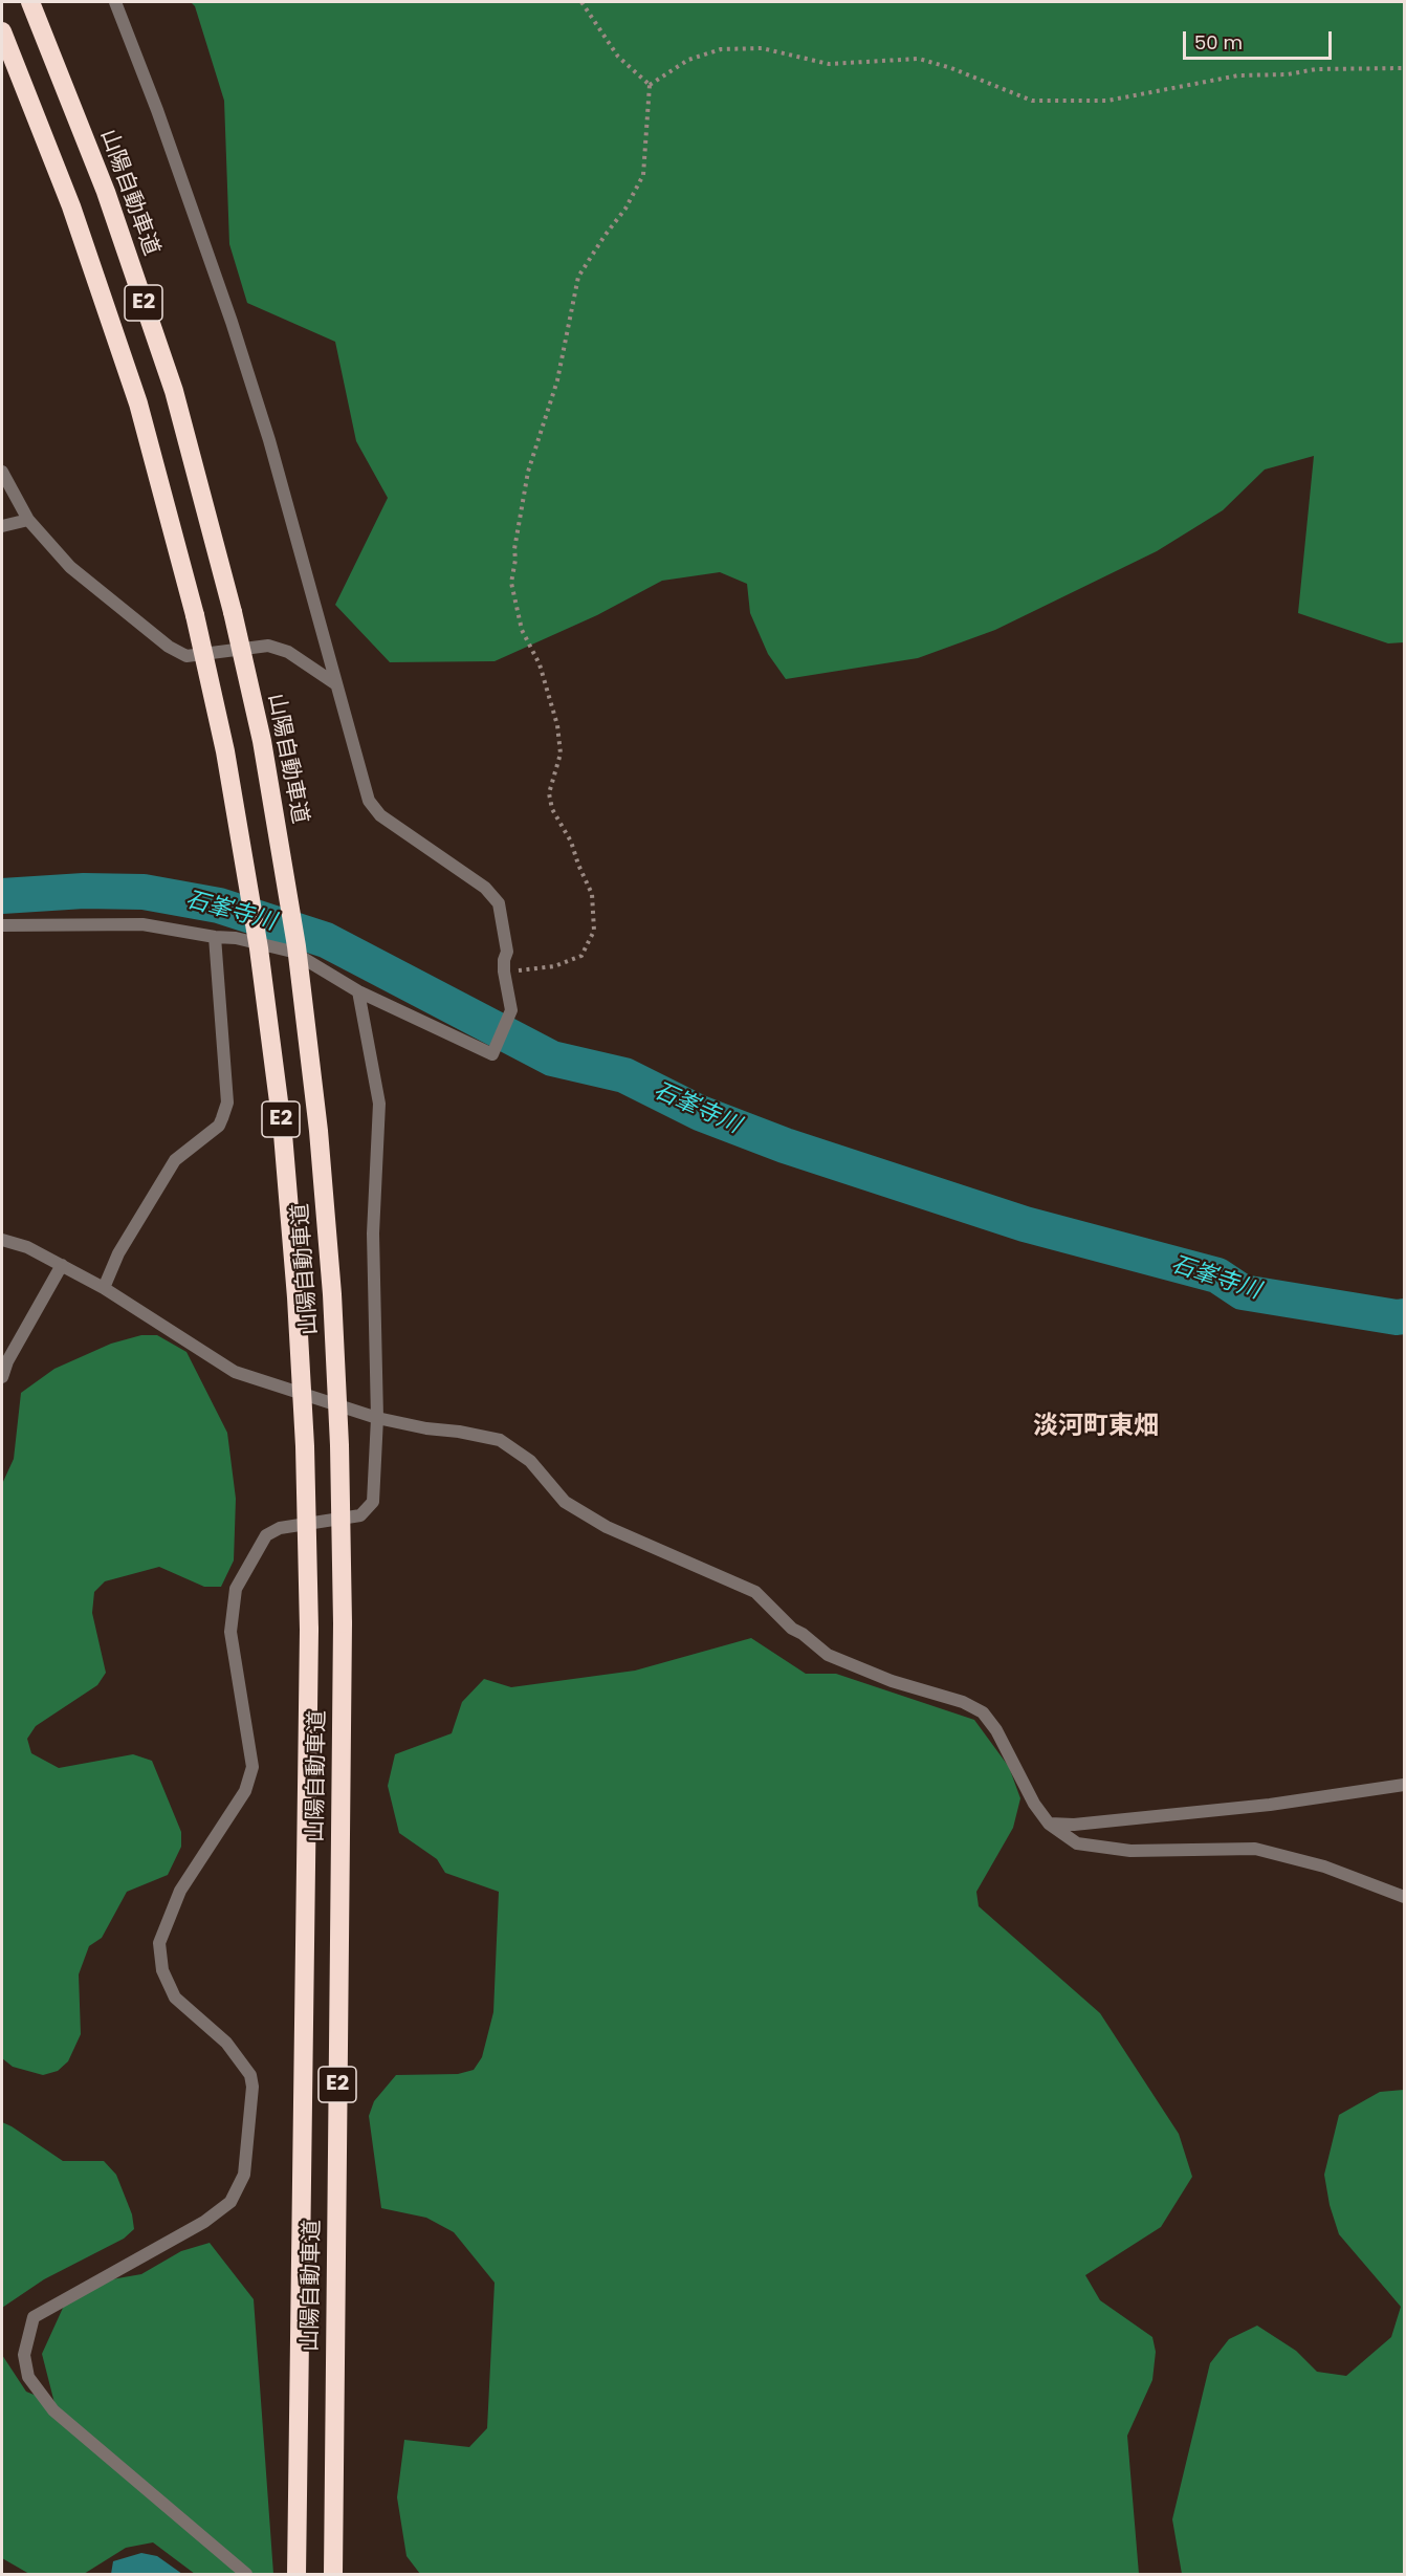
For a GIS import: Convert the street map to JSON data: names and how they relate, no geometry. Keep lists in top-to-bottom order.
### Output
{
  "streets": {
    "highway": ["山陽自動車道", "E2"]
  },
  "districts": ["淡河町東畑"],
  "water": ["石峯寺川"],
  "scale_bar": "50 m"
}
